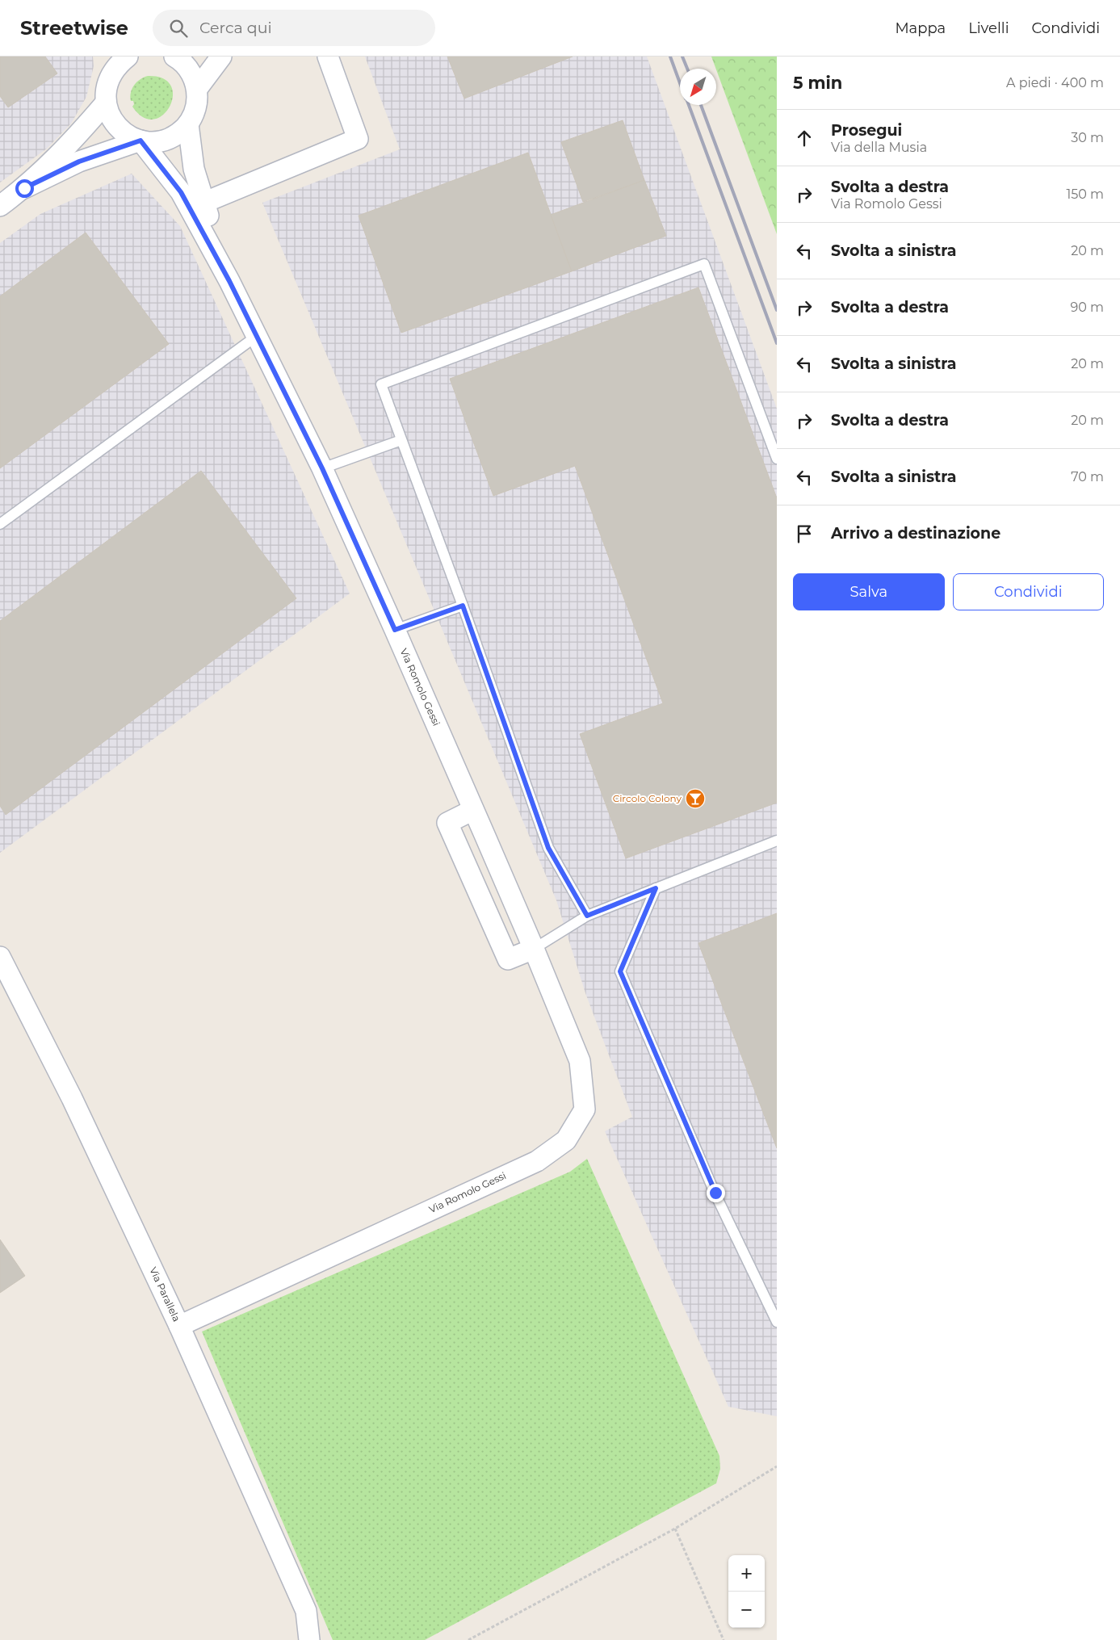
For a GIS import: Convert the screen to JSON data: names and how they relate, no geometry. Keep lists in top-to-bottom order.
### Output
{
  "streets": {
    "street": ["Via Romolo Gessi", "Via Parallela"]
  },
  "crossings": [
    ["Via Romolo Gessi", "Via Parallela"]
  ],
  "places": {
    "bar": ["Circolo Colony"]
  },
  "north": "bottom left",
  "page": {
    "header": "Streetwise",
    "search": "Cerca qui",
    "nav": ["Mappa", "Livelli", "Condividi"],
    "heading": ["5 min", "A piedi · 400 m"],
    "list": [
      ["Prosegui", "Via della Musia", "30 m"],
      ["Svolta a destra", "Via Romolo Gessi", "150 m"],
      ["Svolta a sinistra", "20 m"],
      ["Svolta a destra", "90 m"],
      ["Svolta a sinistra", "20 m"],
      ["Svolta a destra", "20 m"],
      ["Svolta a sinistra", "70 m"],
      "Arrivo a destinazione"
    ],
    "buttons": ["Salva", "Condividi"],
    "map_buttons": ["+", "−"]
  }
}
